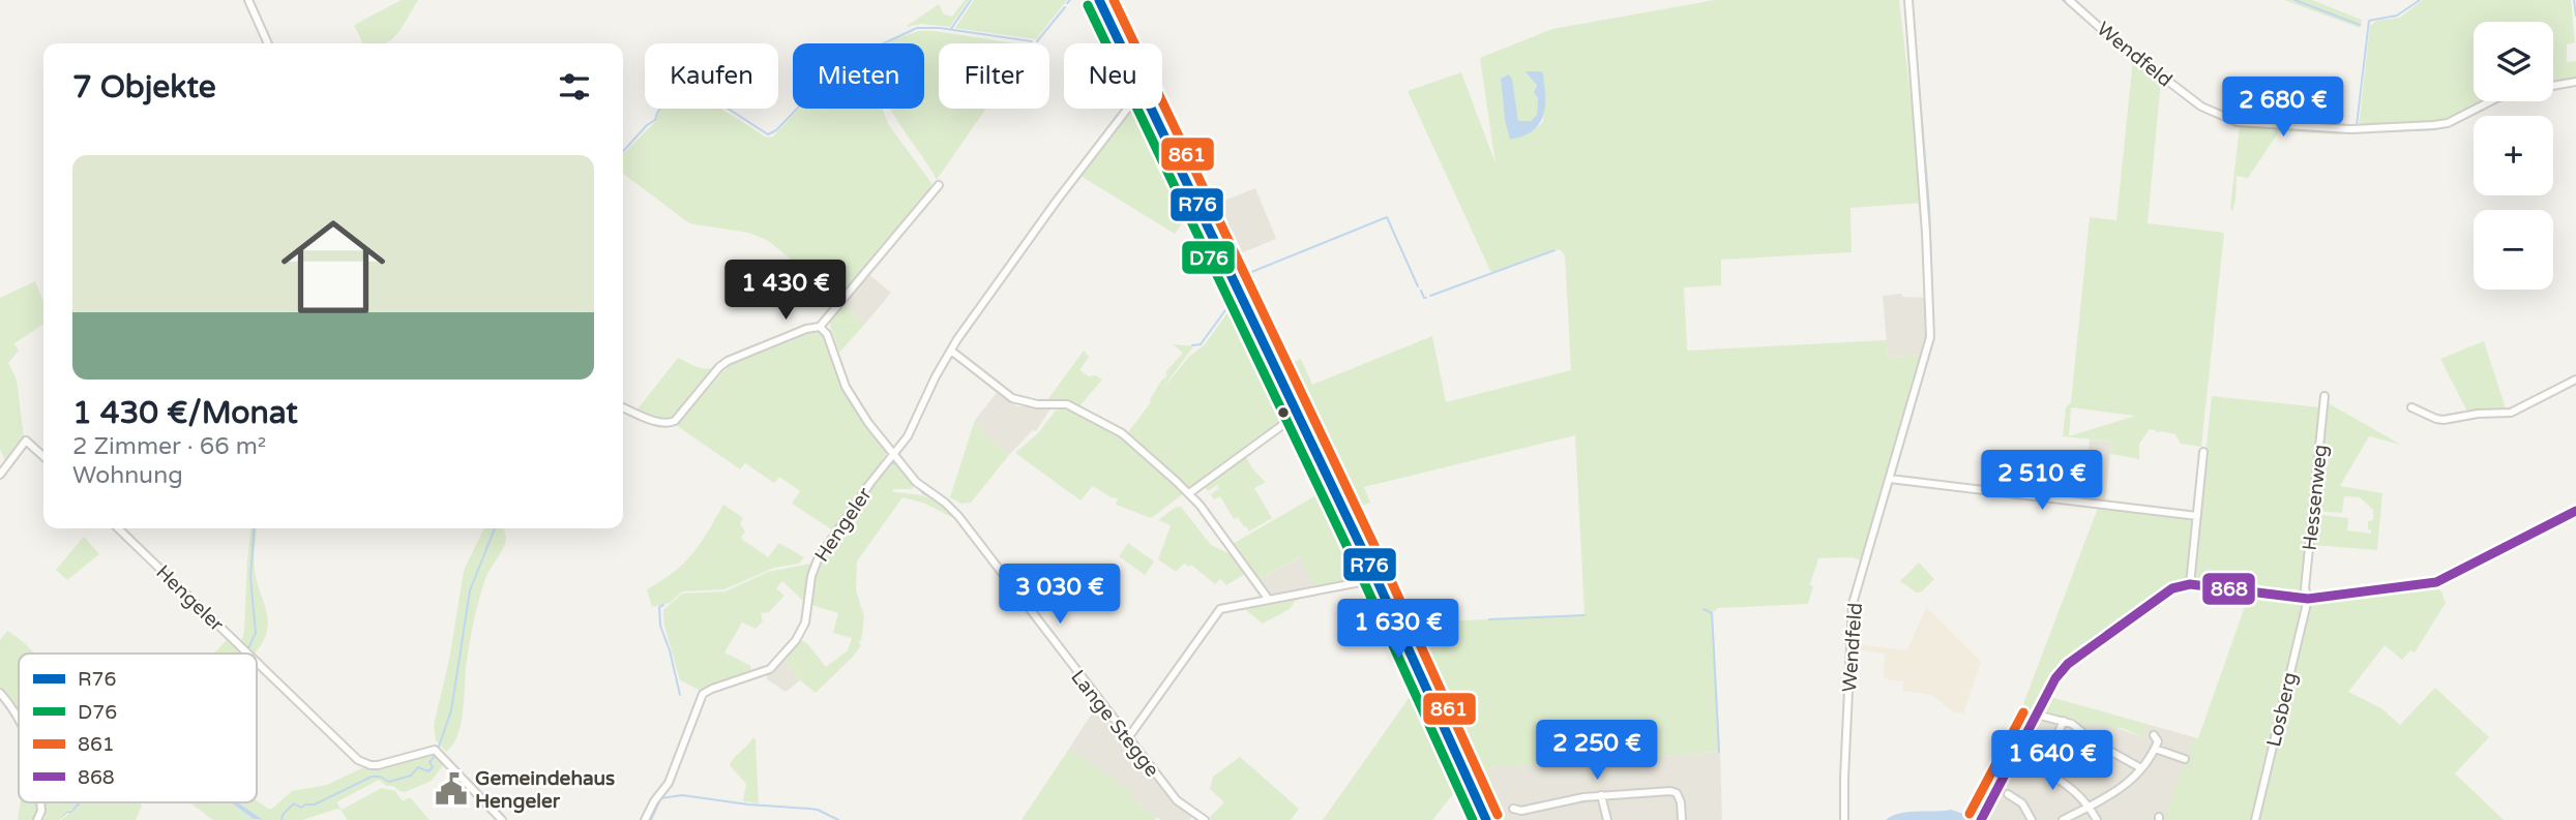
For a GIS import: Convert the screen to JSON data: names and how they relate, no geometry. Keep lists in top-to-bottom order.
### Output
{
  "streets": {
    "street": [
      "Wendfeld",
      "Hessenweg",
      "Hengeler",
      "Losberg",
      "Lange Stegge"
    ]
  },
  "crossings": [
    ["Hessenweg", "Losberg"],
    ["Hengeler", "Lange Stegge"]
  ],
  "places": {
    "public building": ["Gemeindehaus Hengeler"]
  },
  "lines": [
    "transit line R76",
    "transit line 861",
    "transit line D76",
    "transit line 868"
  ],
  "legend": [
    "R76",
    "D76",
    "861",
    "868"
  ],
  "page": {
    "map_buttons": ["+", "−"],
    "chip": [
      "Kaufen",
      "Mieten",
      "Filter",
      "Neu"
    ],
    "heading": "7 Objekte",
    "price": [
      "2 680 €",
      "1 430 €",
      "2 510 €",
      "3 030 €",
      "1 630 €",
      "2 250 €",
      "1 640 €"
    ],
    "list": [
      {
        "name": "1 430 €/Monat",
        "note": "2 Zimmer · 66 m² · Wohnung"
      }
    ]
  }
}
